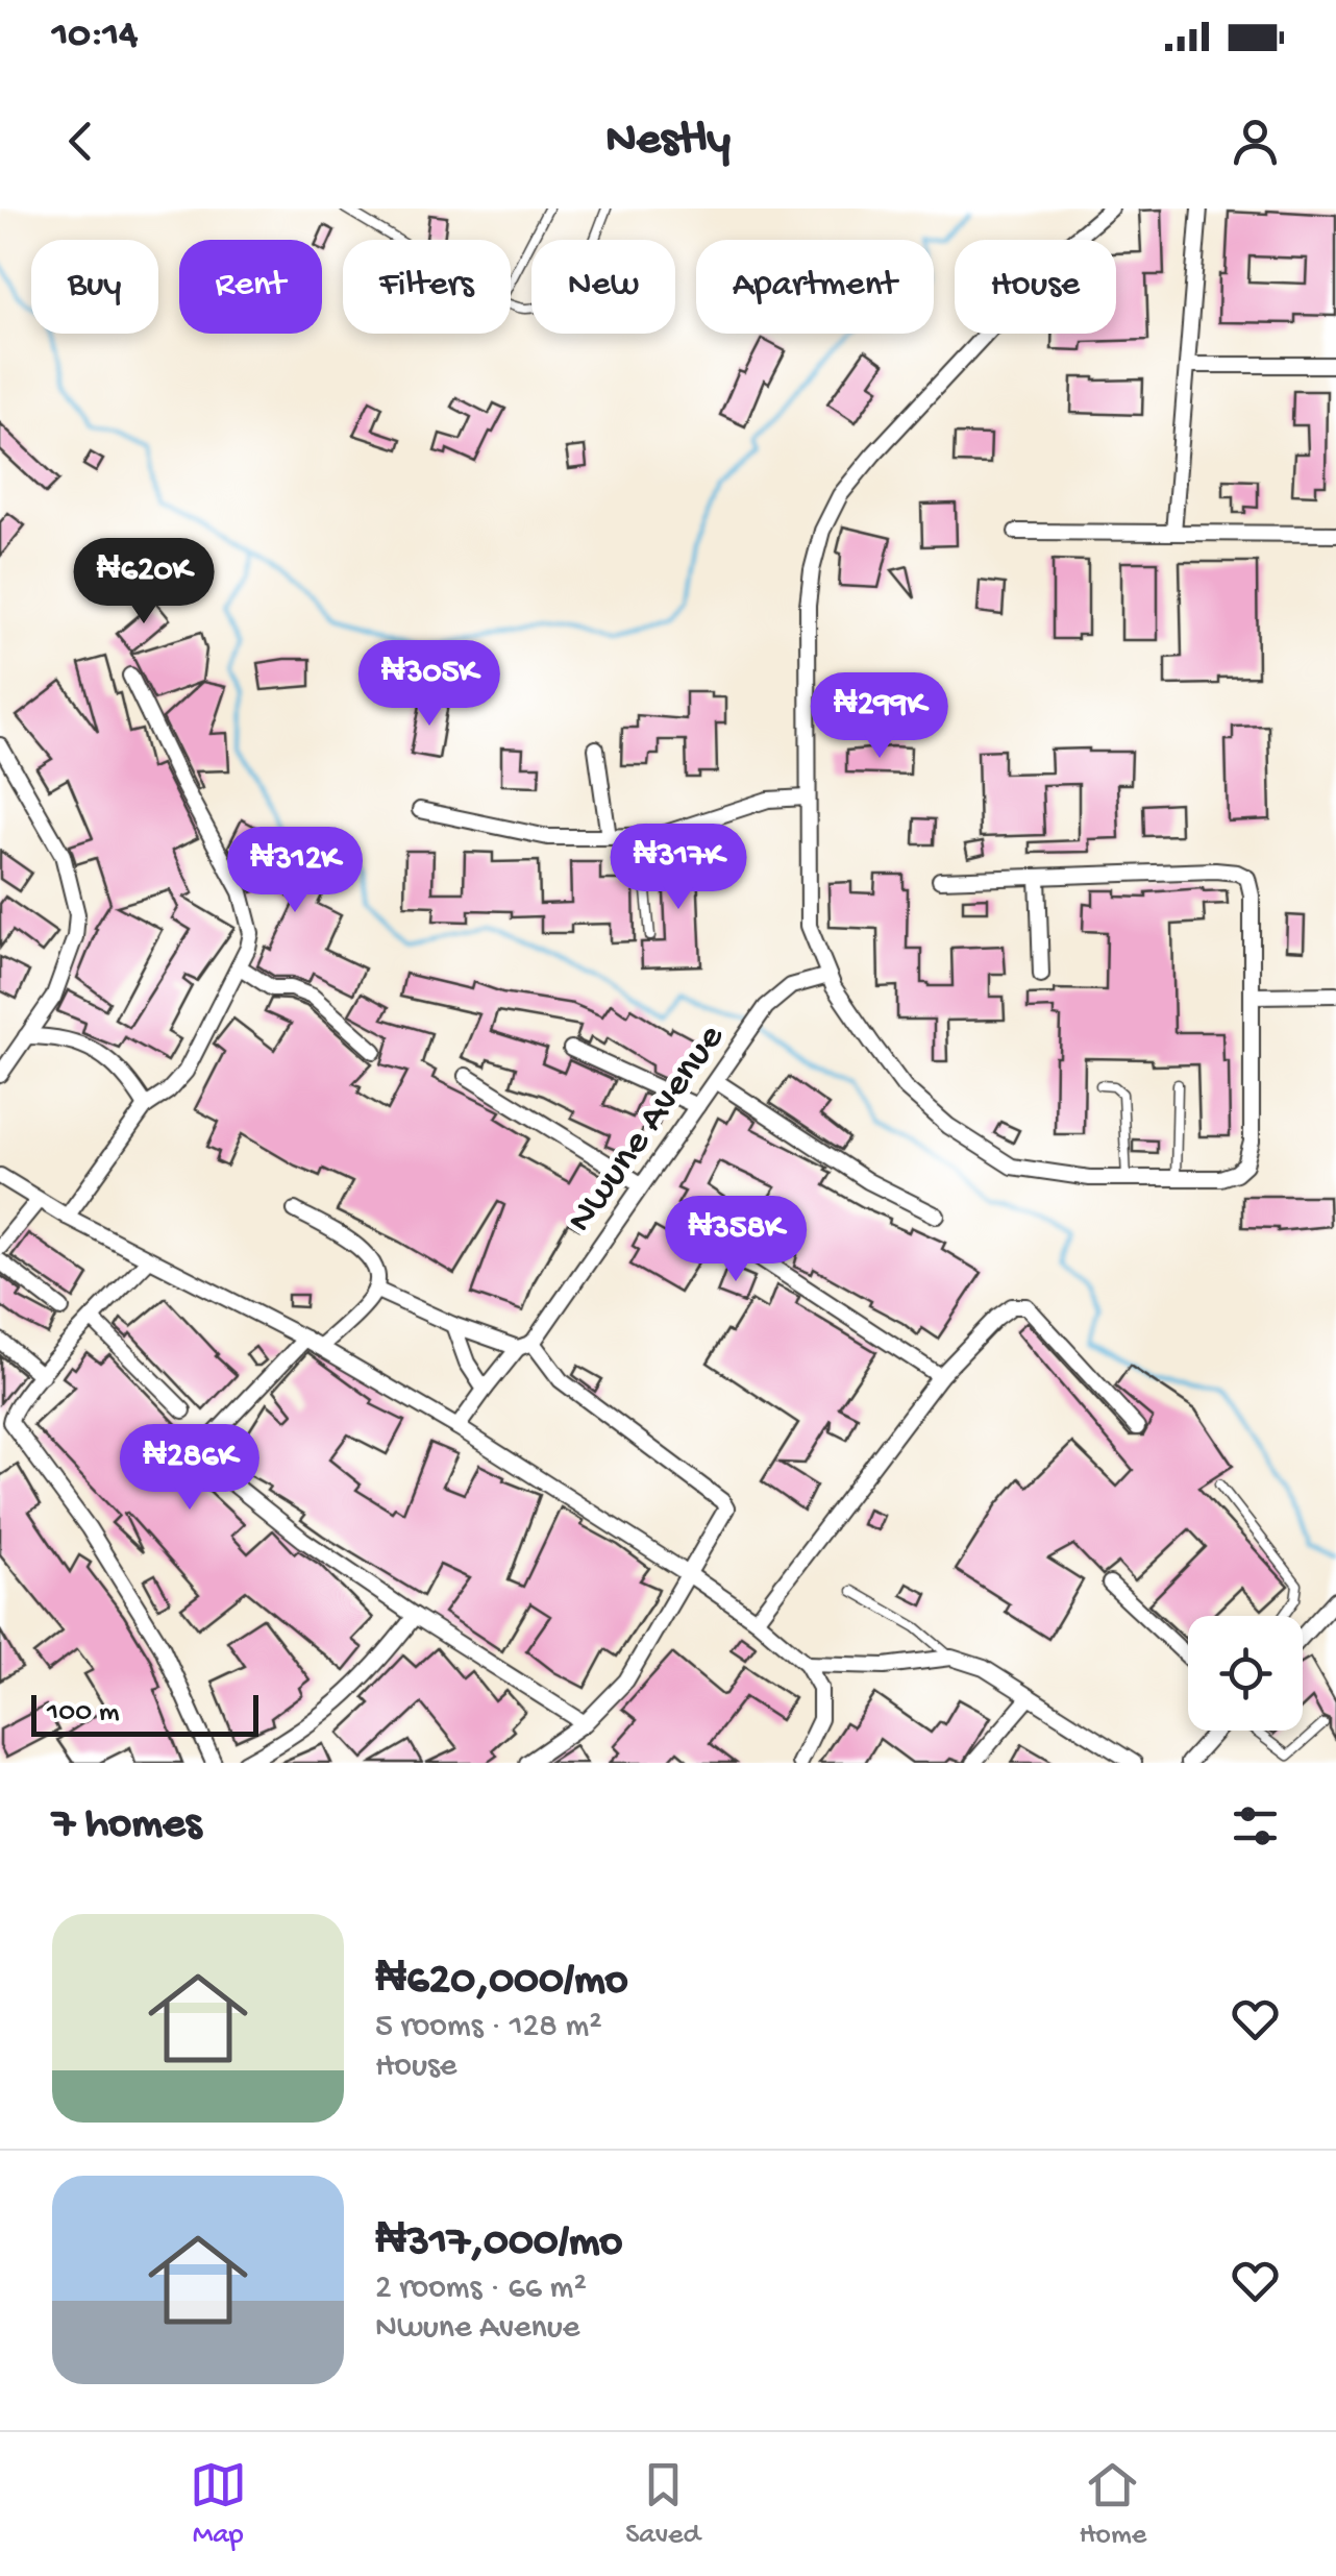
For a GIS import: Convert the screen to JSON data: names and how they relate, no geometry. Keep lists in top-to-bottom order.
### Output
{
  "streets": {
    "street": ["Nwune Avenue"]
  },
  "scale_bar": "100 m",
  "page": {
    "status": "10:14",
    "header": "Nestly",
    "chip": [
      "Buy",
      "Rent",
      "Filters",
      "New",
      "Apartment",
      "House"
    ],
    "price": [
      "₦620K",
      "₦305K",
      "₦299K",
      "₦317K",
      "₦312K",
      "₦358K",
      "₦286K"
    ],
    "scale": "100 m",
    "heading": "7 homes",
    "list": [
      {
        "name": "₦620,000/mo",
        "note": "5 rooms · 128 m² · House"
      },
      {
        "name": "₦317,000/mo",
        "note": "2 rooms · 66 m² · Nwune Avenue"
      }
    ],
    "tabs": ["Map", "Saved", "Home"]
  }
}
